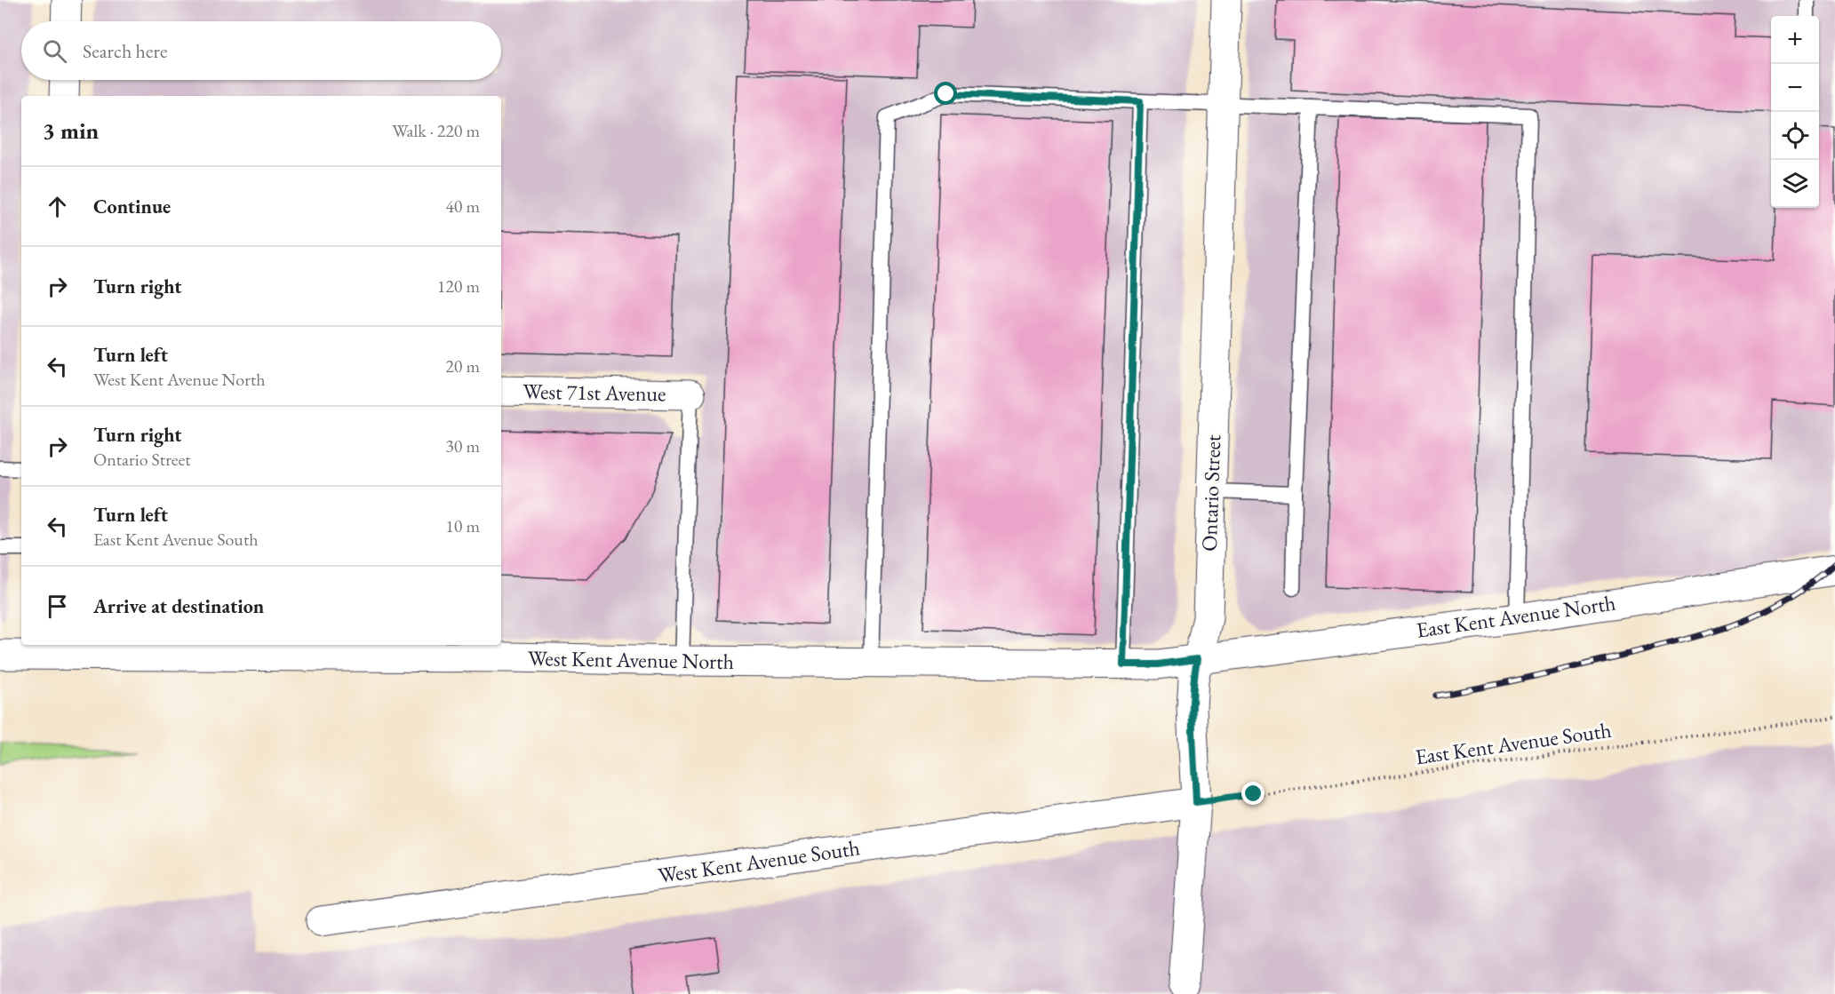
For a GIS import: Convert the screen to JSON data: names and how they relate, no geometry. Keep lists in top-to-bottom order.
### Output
{
  "streets": {
    "street": [
      "West 71st Avenue",
      "Ontario Street",
      "East Kent Avenue North",
      "West Kent Avenue North",
      "West Kent Avenue South"
    ],
    "path": ["East Kent Avenue South"]
  },
  "crossings": [
    ["Ontario Street", "East Kent Avenue North"],
    ["Ontario Street", "West Kent Avenue North"],
    ["Ontario Street", "East Kent Avenue South"],
    ["Ontario Street", "West Kent Avenue South"],
    ["East Kent Avenue North", "West Kent Avenue North"],
    ["East Kent Avenue South", "West Kent Avenue South"]
  ],
  "page": {
    "map_buttons": ["+", "−"],
    "search": "Search here",
    "heading": ["3 min", "Walk · 220 m"],
    "list": [
      ["Continue", "40 m"],
      ["Turn right", "120 m"],
      ["Turn left", "West Kent Avenue North", "20 m"],
      ["Turn right", "Ontario Street", "30 m"],
      ["Turn left", "East Kent Avenue South", "10 m"],
      "Arrive at destination"
    ]
  }
}
